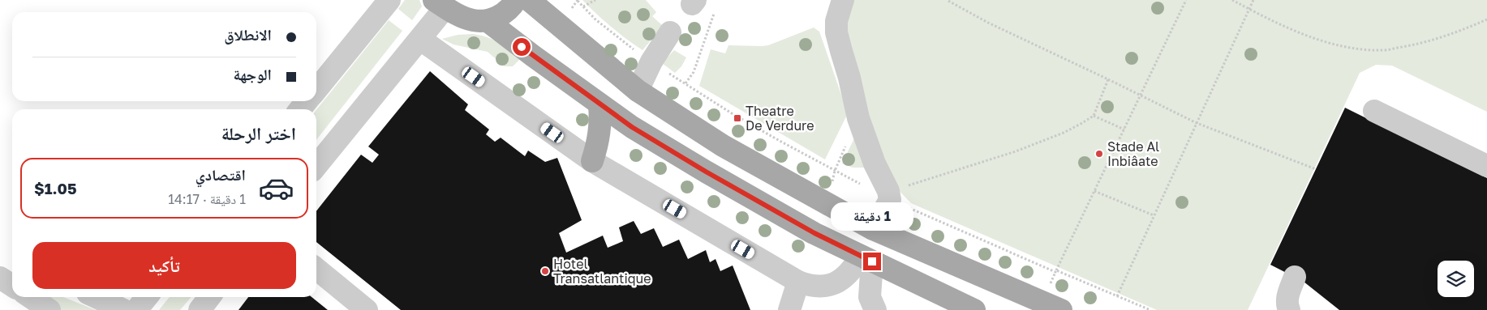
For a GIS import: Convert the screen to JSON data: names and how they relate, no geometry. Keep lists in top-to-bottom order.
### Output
{
  "places": {
    "transit": ["Theatre De Verdure"],
    "other": ["Stade Al Inbiâate", "Hotel Transatlantique"]
  },
  "page": {
    "banner": ["الانطلاق", "الوجهة"],
    "heading": "اختر الرحلة",
    "list": [
      {
        "name": "اقتصادي",
        "note": "1 دقيقة · 14:17",
        "value": "$1.05"
      }
    ],
    "bubble": "1 دقيقة",
    "buttons": "تأكيد"
  }
}
